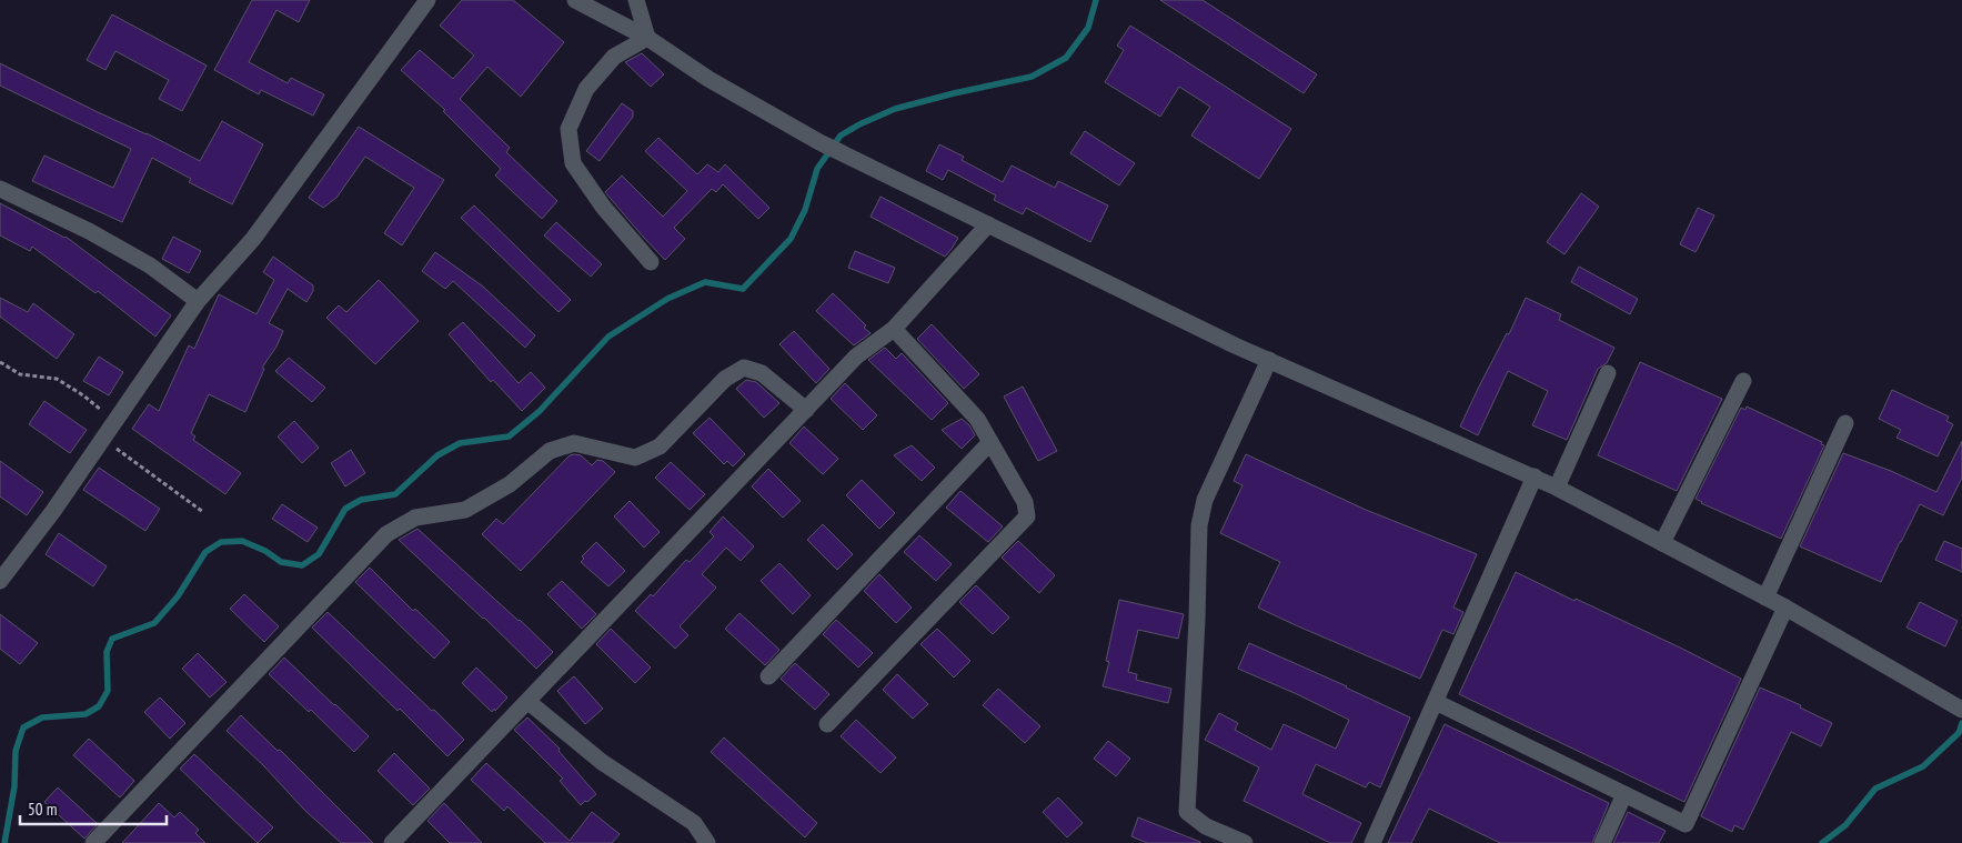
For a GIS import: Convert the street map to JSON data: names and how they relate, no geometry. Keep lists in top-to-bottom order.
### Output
{
  "scale_bar": "50 m"
}
